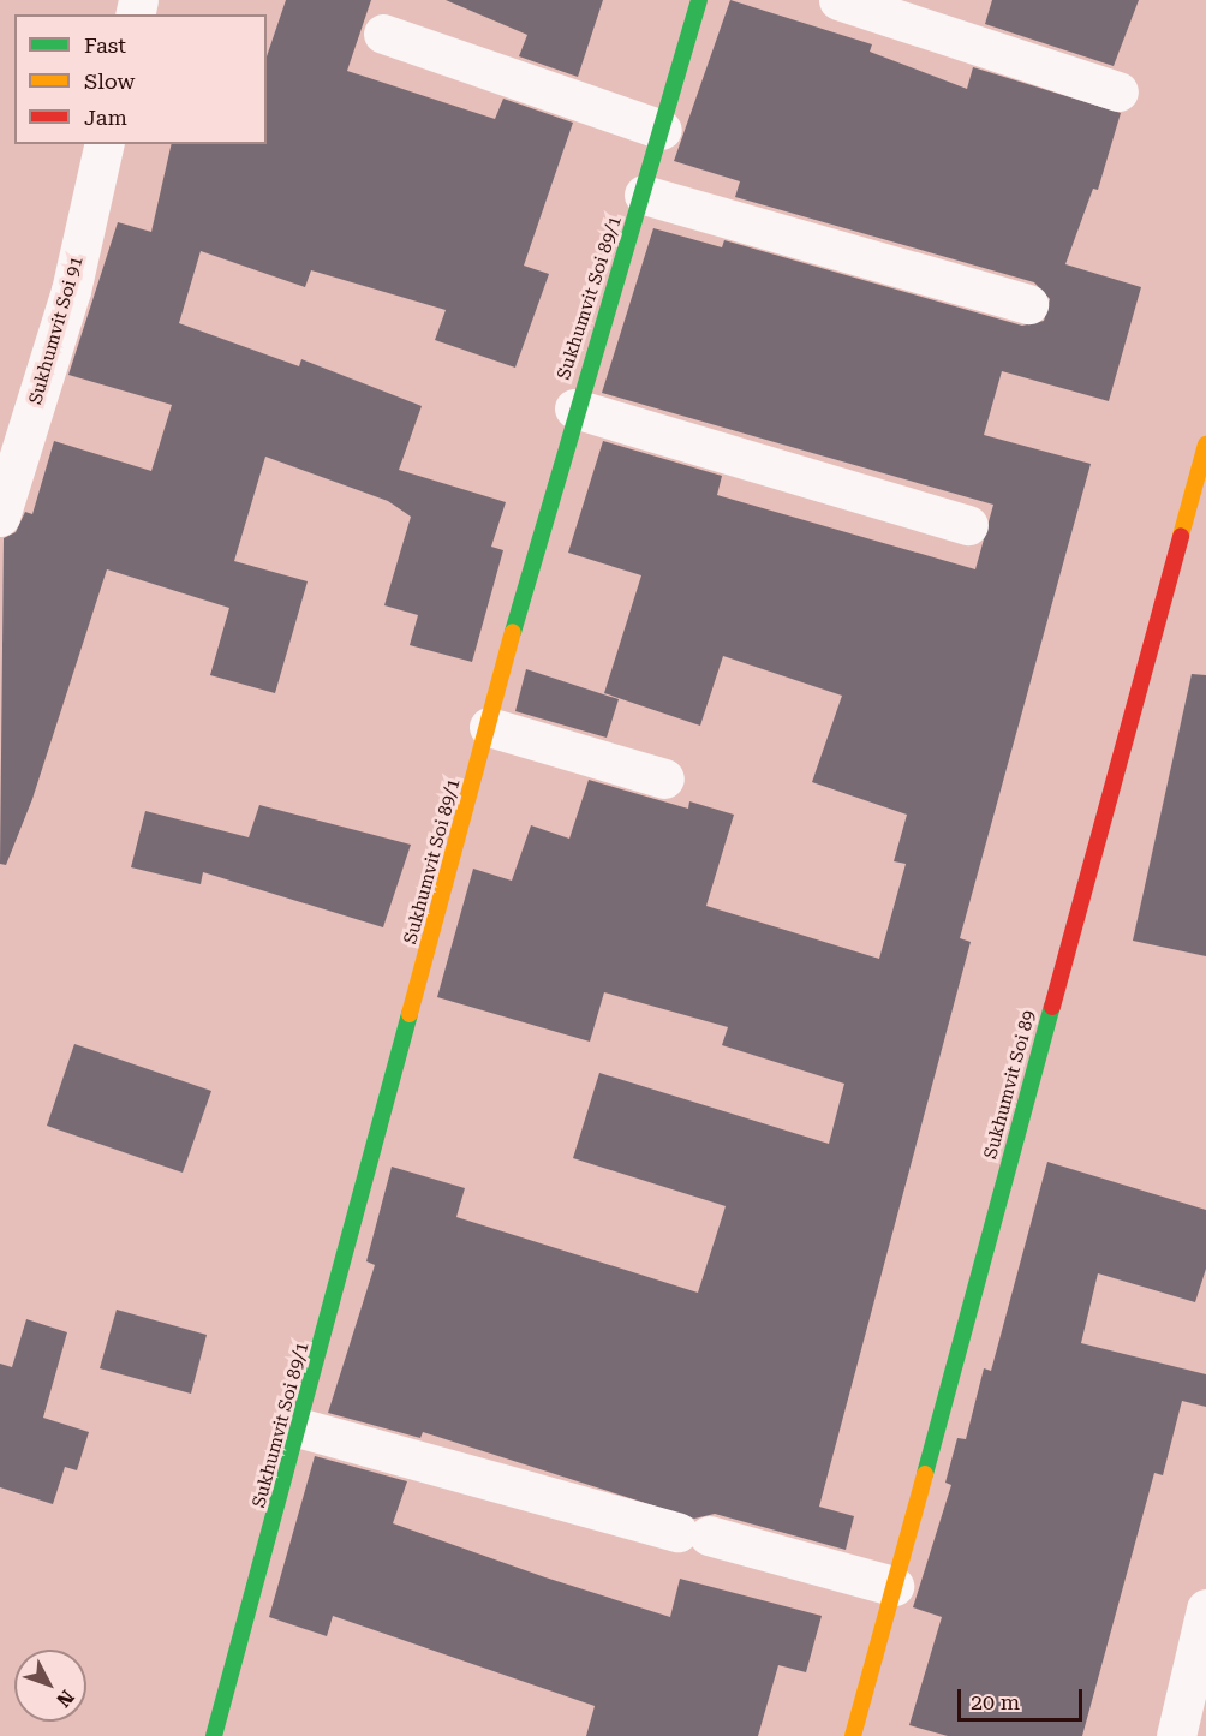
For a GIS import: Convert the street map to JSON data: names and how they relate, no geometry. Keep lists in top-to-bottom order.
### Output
{
  "streets": {
    "street": ["Sukhumvit Soi 89/1", "Sukhumvit Soi 91", "Sukhumvit Soi 89"]
  },
  "legend": ["Fast", "Slow", "Jam"],
  "scale_bar": "20 m",
  "north": "bottom right"
}
